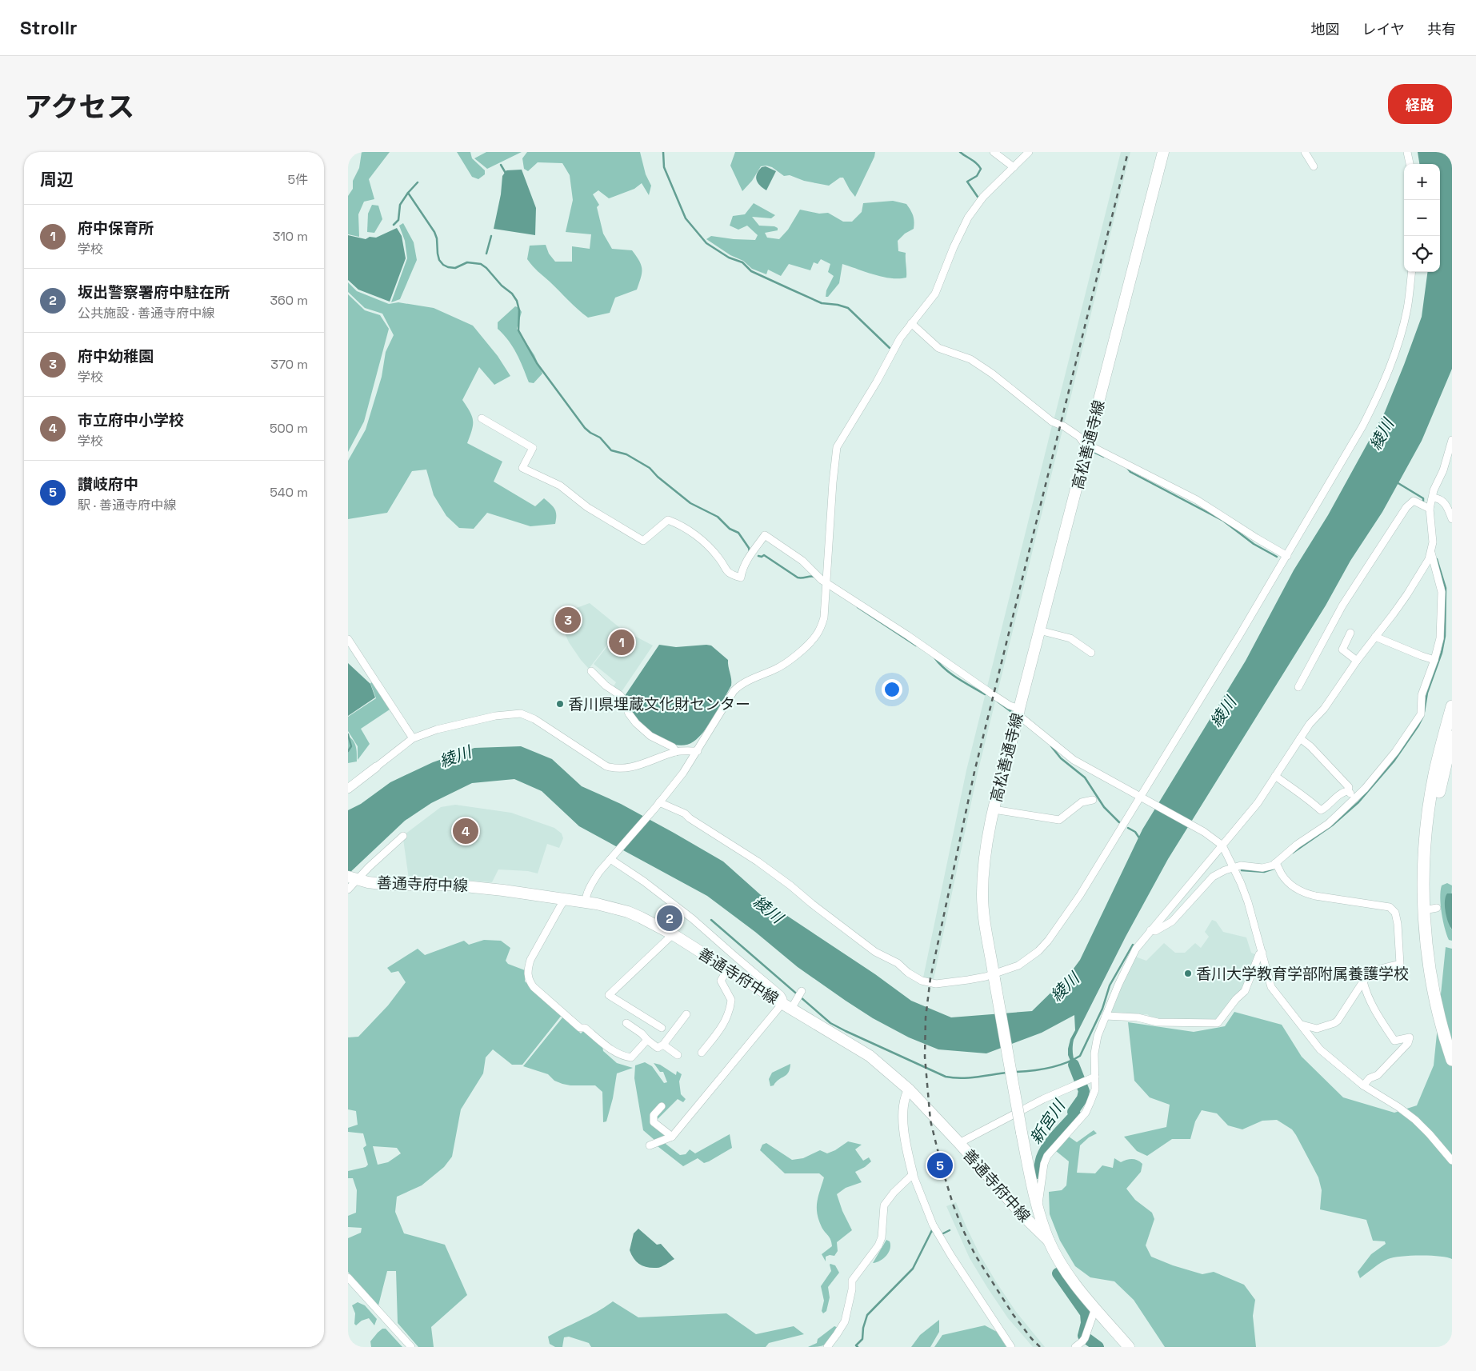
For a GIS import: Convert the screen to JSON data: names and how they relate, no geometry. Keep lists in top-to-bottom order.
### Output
{
  "streets": {
    "main road": ["高松善通寺線", "善通寺府中線"]
  },
  "crossings": [
    ["高松善通寺線", "善通寺府中線"]
  ],
  "water": ["綾川", "新宮川"],
  "places": ["香川県埋蔵文化財センター", "香川大学教育学部附属養護学校"],
  "page": {
    "header": "Strollr",
    "nav": ["地図", "レイヤ", "共有"],
    "title": "アクセス",
    "buttons": "経路",
    "heading": ["周辺", "5件"],
    "map_buttons": ["+", "−"],
    "list": [
      {
        "mark": "1",
        "name": "府中保育所",
        "note": "学校",
        "value": "310 m"
      },
      {
        "mark": "2",
        "name": "坂出警察署府中駐在所",
        "note": "公共施設 · 善通寺府中線",
        "value": "360 m"
      },
      {
        "mark": "3",
        "name": "府中幼稚園",
        "note": "学校",
        "value": "370 m"
      },
      {
        "mark": "4",
        "name": "市立府中小学校",
        "note": "学校",
        "value": "500 m"
      },
      {
        "mark": "5",
        "name": "讃岐府中",
        "note": "駅 · 善通寺府中線",
        "value": "540 m"
      }
    ],
    "pins": [
      "3",
      "1",
      "4",
      "2",
      "5"
    ]
  }
}
